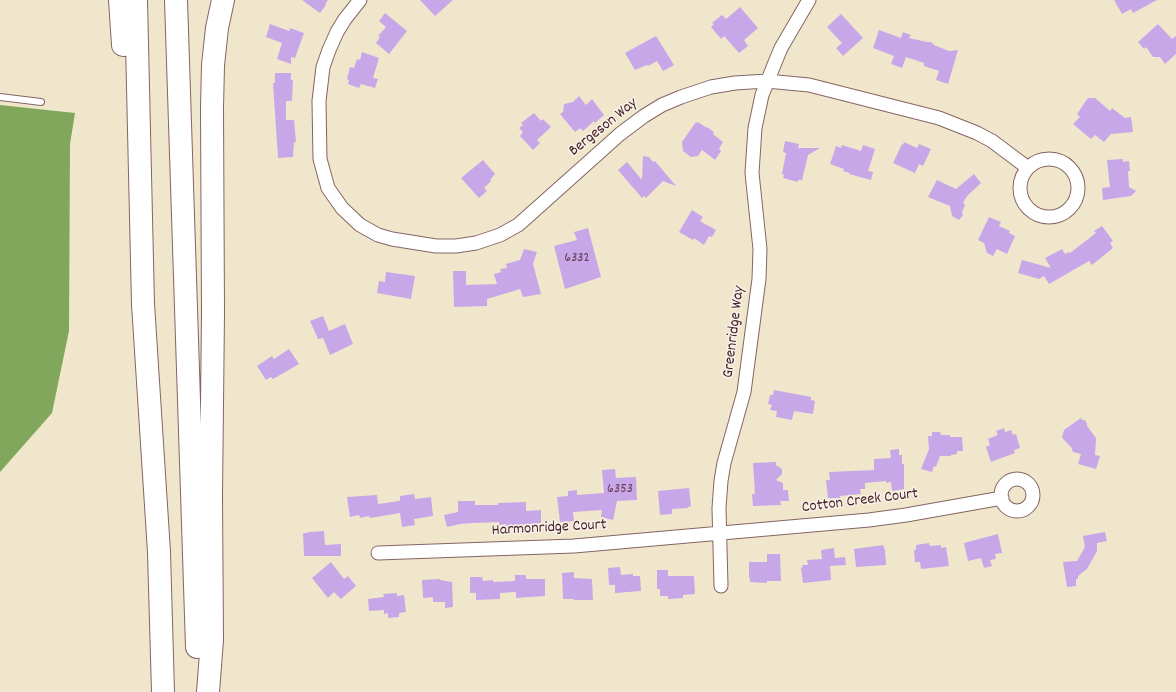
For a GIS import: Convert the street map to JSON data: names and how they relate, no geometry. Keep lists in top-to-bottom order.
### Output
{
  "streets": {
    "street": [
      "Bergeson Way",
      "Greenridge Way",
      "Cotton Creek Court",
      "Harmonridge Court"
    ]
  },
  "crossings": [
    ["Bergeson Way", "Greenridge Way"],
    ["Greenridge Way", "Cotton Creek Court"],
    ["Greenridge Way", "Harmonridge Court"],
    ["Cotton Creek Court", "Harmonridge Court"]
  ],
  "house_numbers": ["6332", "6353"]
}
